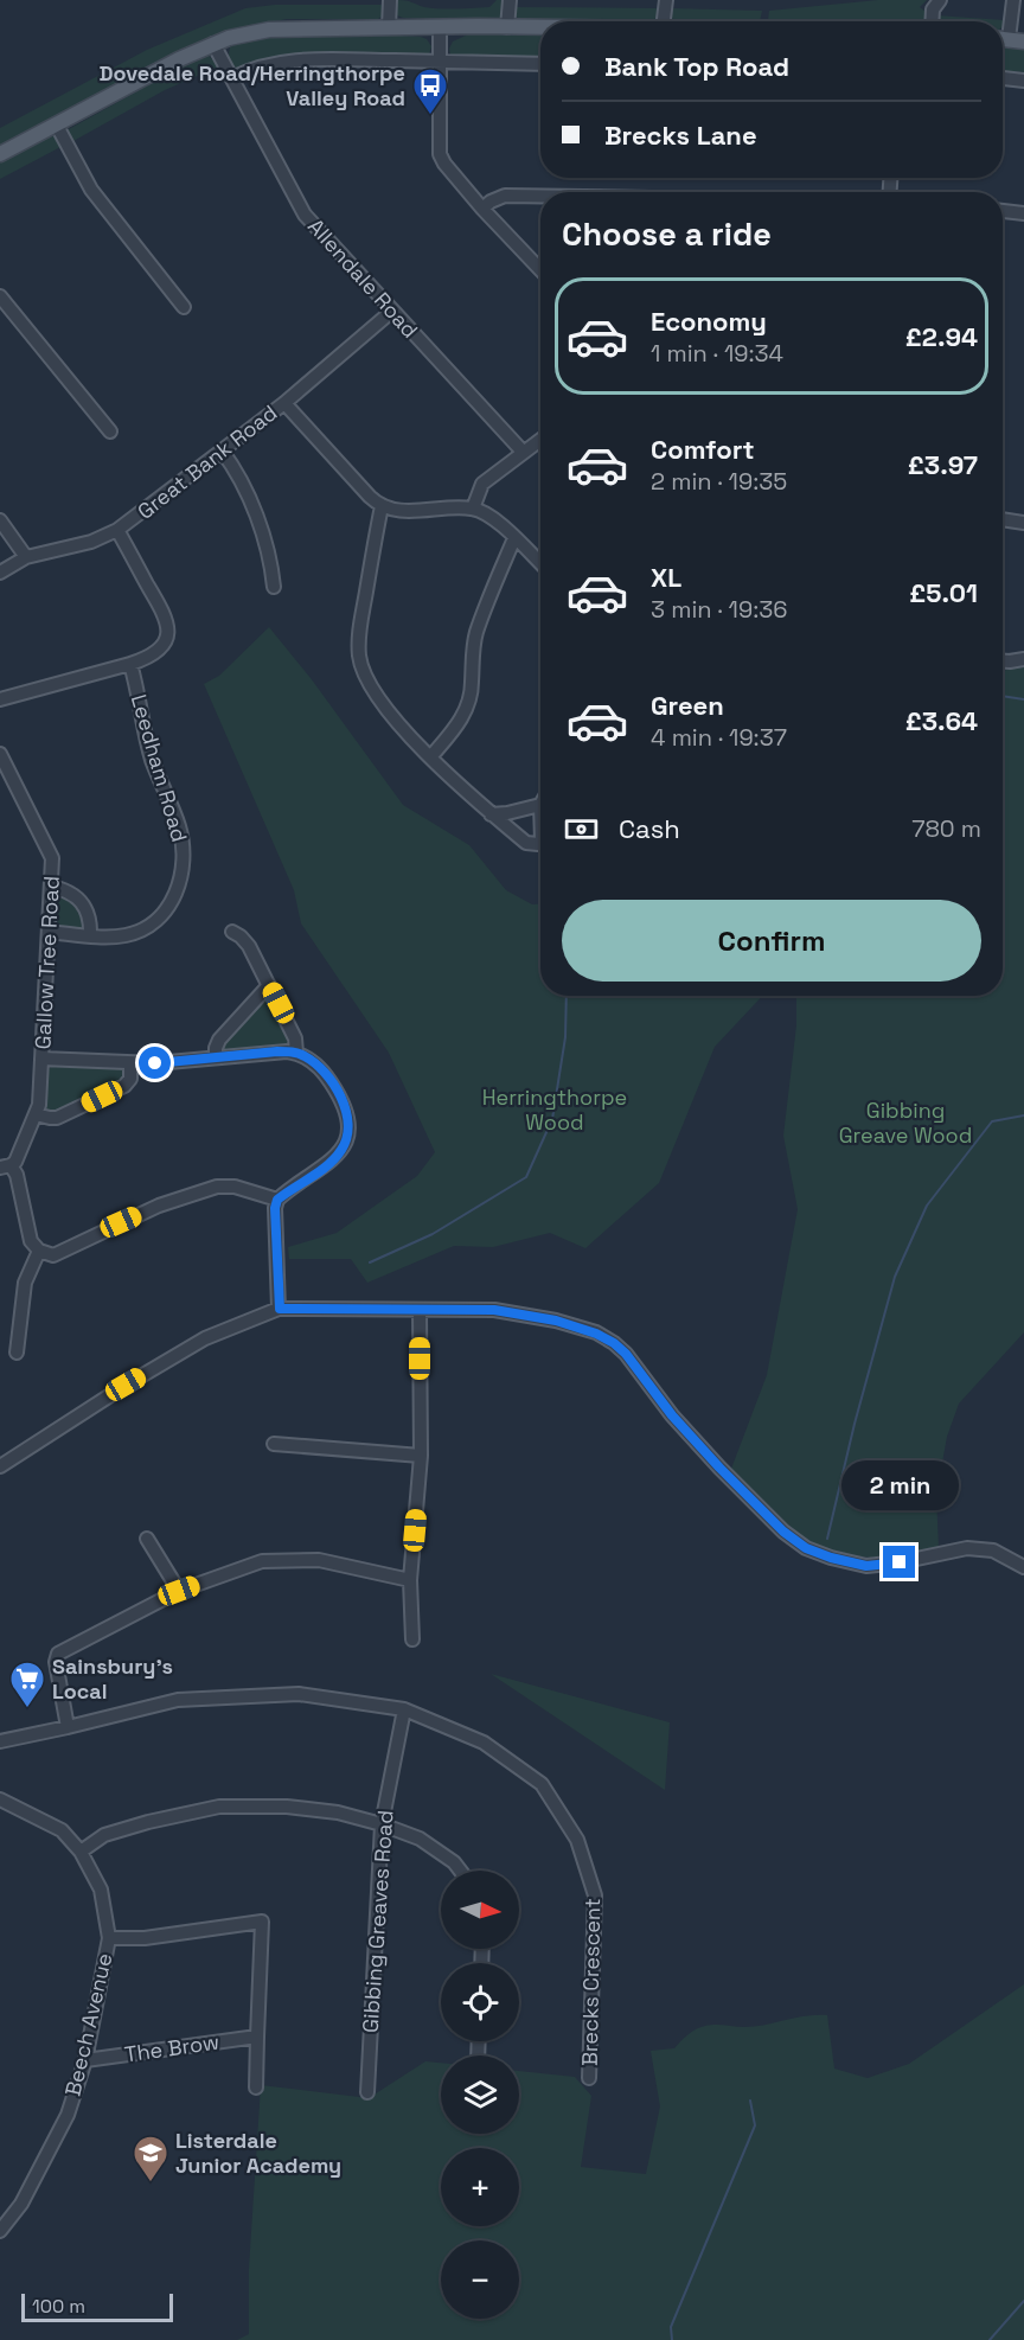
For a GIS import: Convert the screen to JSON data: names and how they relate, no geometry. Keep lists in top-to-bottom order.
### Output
{
  "streets": {
    "street": [
      "Allendale Road",
      "Great Bank Road",
      "Leedham Road",
      "Gallow Tree Road",
      "Gibbing Greaves Road",
      "Brecks Crescent",
      "Beech Avenue",
      "The Brow"
    ]
  },
  "crossings": [
    ["Allendale Road", "Great Bank Road"],
    ["Great Bank Road", "Leedham Road"],
    ["Leedham Road", "Gallow Tree Road"],
    ["Gibbing Greaves Road", "Brecks Crescent"],
    ["Beech Avenue", "The Brow"]
  ],
  "parks": ["Herringthorpe Wood", "Gibbing Greave Wood"],
  "places": {
    "bus stop": ["Dovedale Road/Herringthorpe Valley Road"],
    "supermarket": ["Sainsbury's Local"],
    "school or university": ["Listerdale Junior Academy"]
  },
  "scale_bar": "100 m",
  "north": "right",
  "page": {
    "banner": ["Bank Top Road", "Brecks Lane"],
    "heading": "Choose a ride",
    "list": [
      {
        "name": "Economy",
        "note": "1 min · 19:34",
        "value": "£2.94"
      },
      {
        "name": "Comfort",
        "note": "2 min · 19:35",
        "value": "£3.97"
      },
      {
        "name": "XL",
        "note": "3 min · 19:36",
        "value": "£5.01"
      },
      {
        "name": "Green",
        "note": "4 min · 19:37",
        "value": "£3.64"
      }
    ],
    "pay": ["Cash", "780 m"],
    "buttons": "Confirm",
    "bubble": "2 min",
    "map_buttons": ["+", "−"],
    "scale": "100 m"
  }
}
